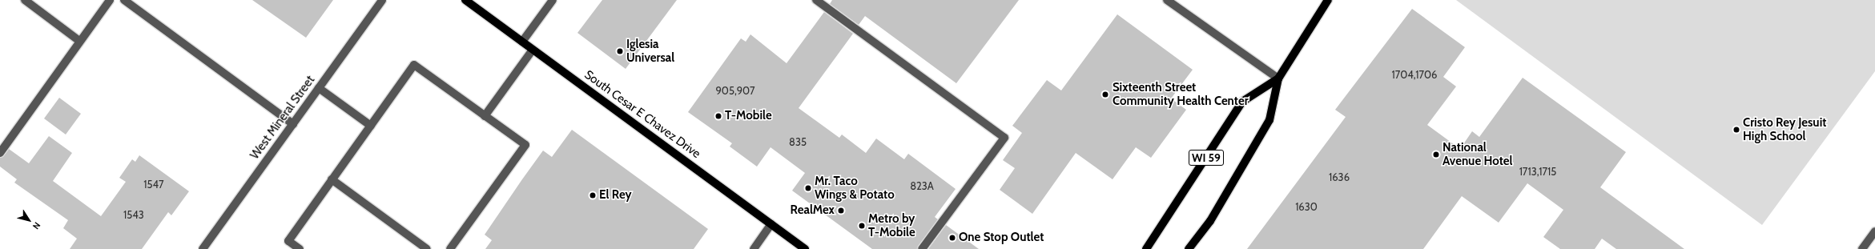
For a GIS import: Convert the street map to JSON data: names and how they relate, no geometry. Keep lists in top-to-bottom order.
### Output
{
  "streets": {
    "main road": ["South Cesar E Chavez Drive", "WI 59"],
    "street": ["West Mineral Street"]
  },
  "places": [
    "Iglesia Universal",
    "Sixteenth Street Community Health Center",
    "T-Mobile",
    "Cristo Rey Jesuit High School",
    "National Avenue Hotel",
    "Mr. Taco Wings & Potato",
    "El Rey",
    "RealMex",
    "Metro by T-Mobile",
    "One Stop Outlet"
  ],
  "house_numbers": [
    "1704,1706",
    "905,907",
    "835",
    "1713,1715",
    "1636",
    "1547",
    "823A",
    "1630",
    "1543"
  ],
  "north": "bottom right"
}
